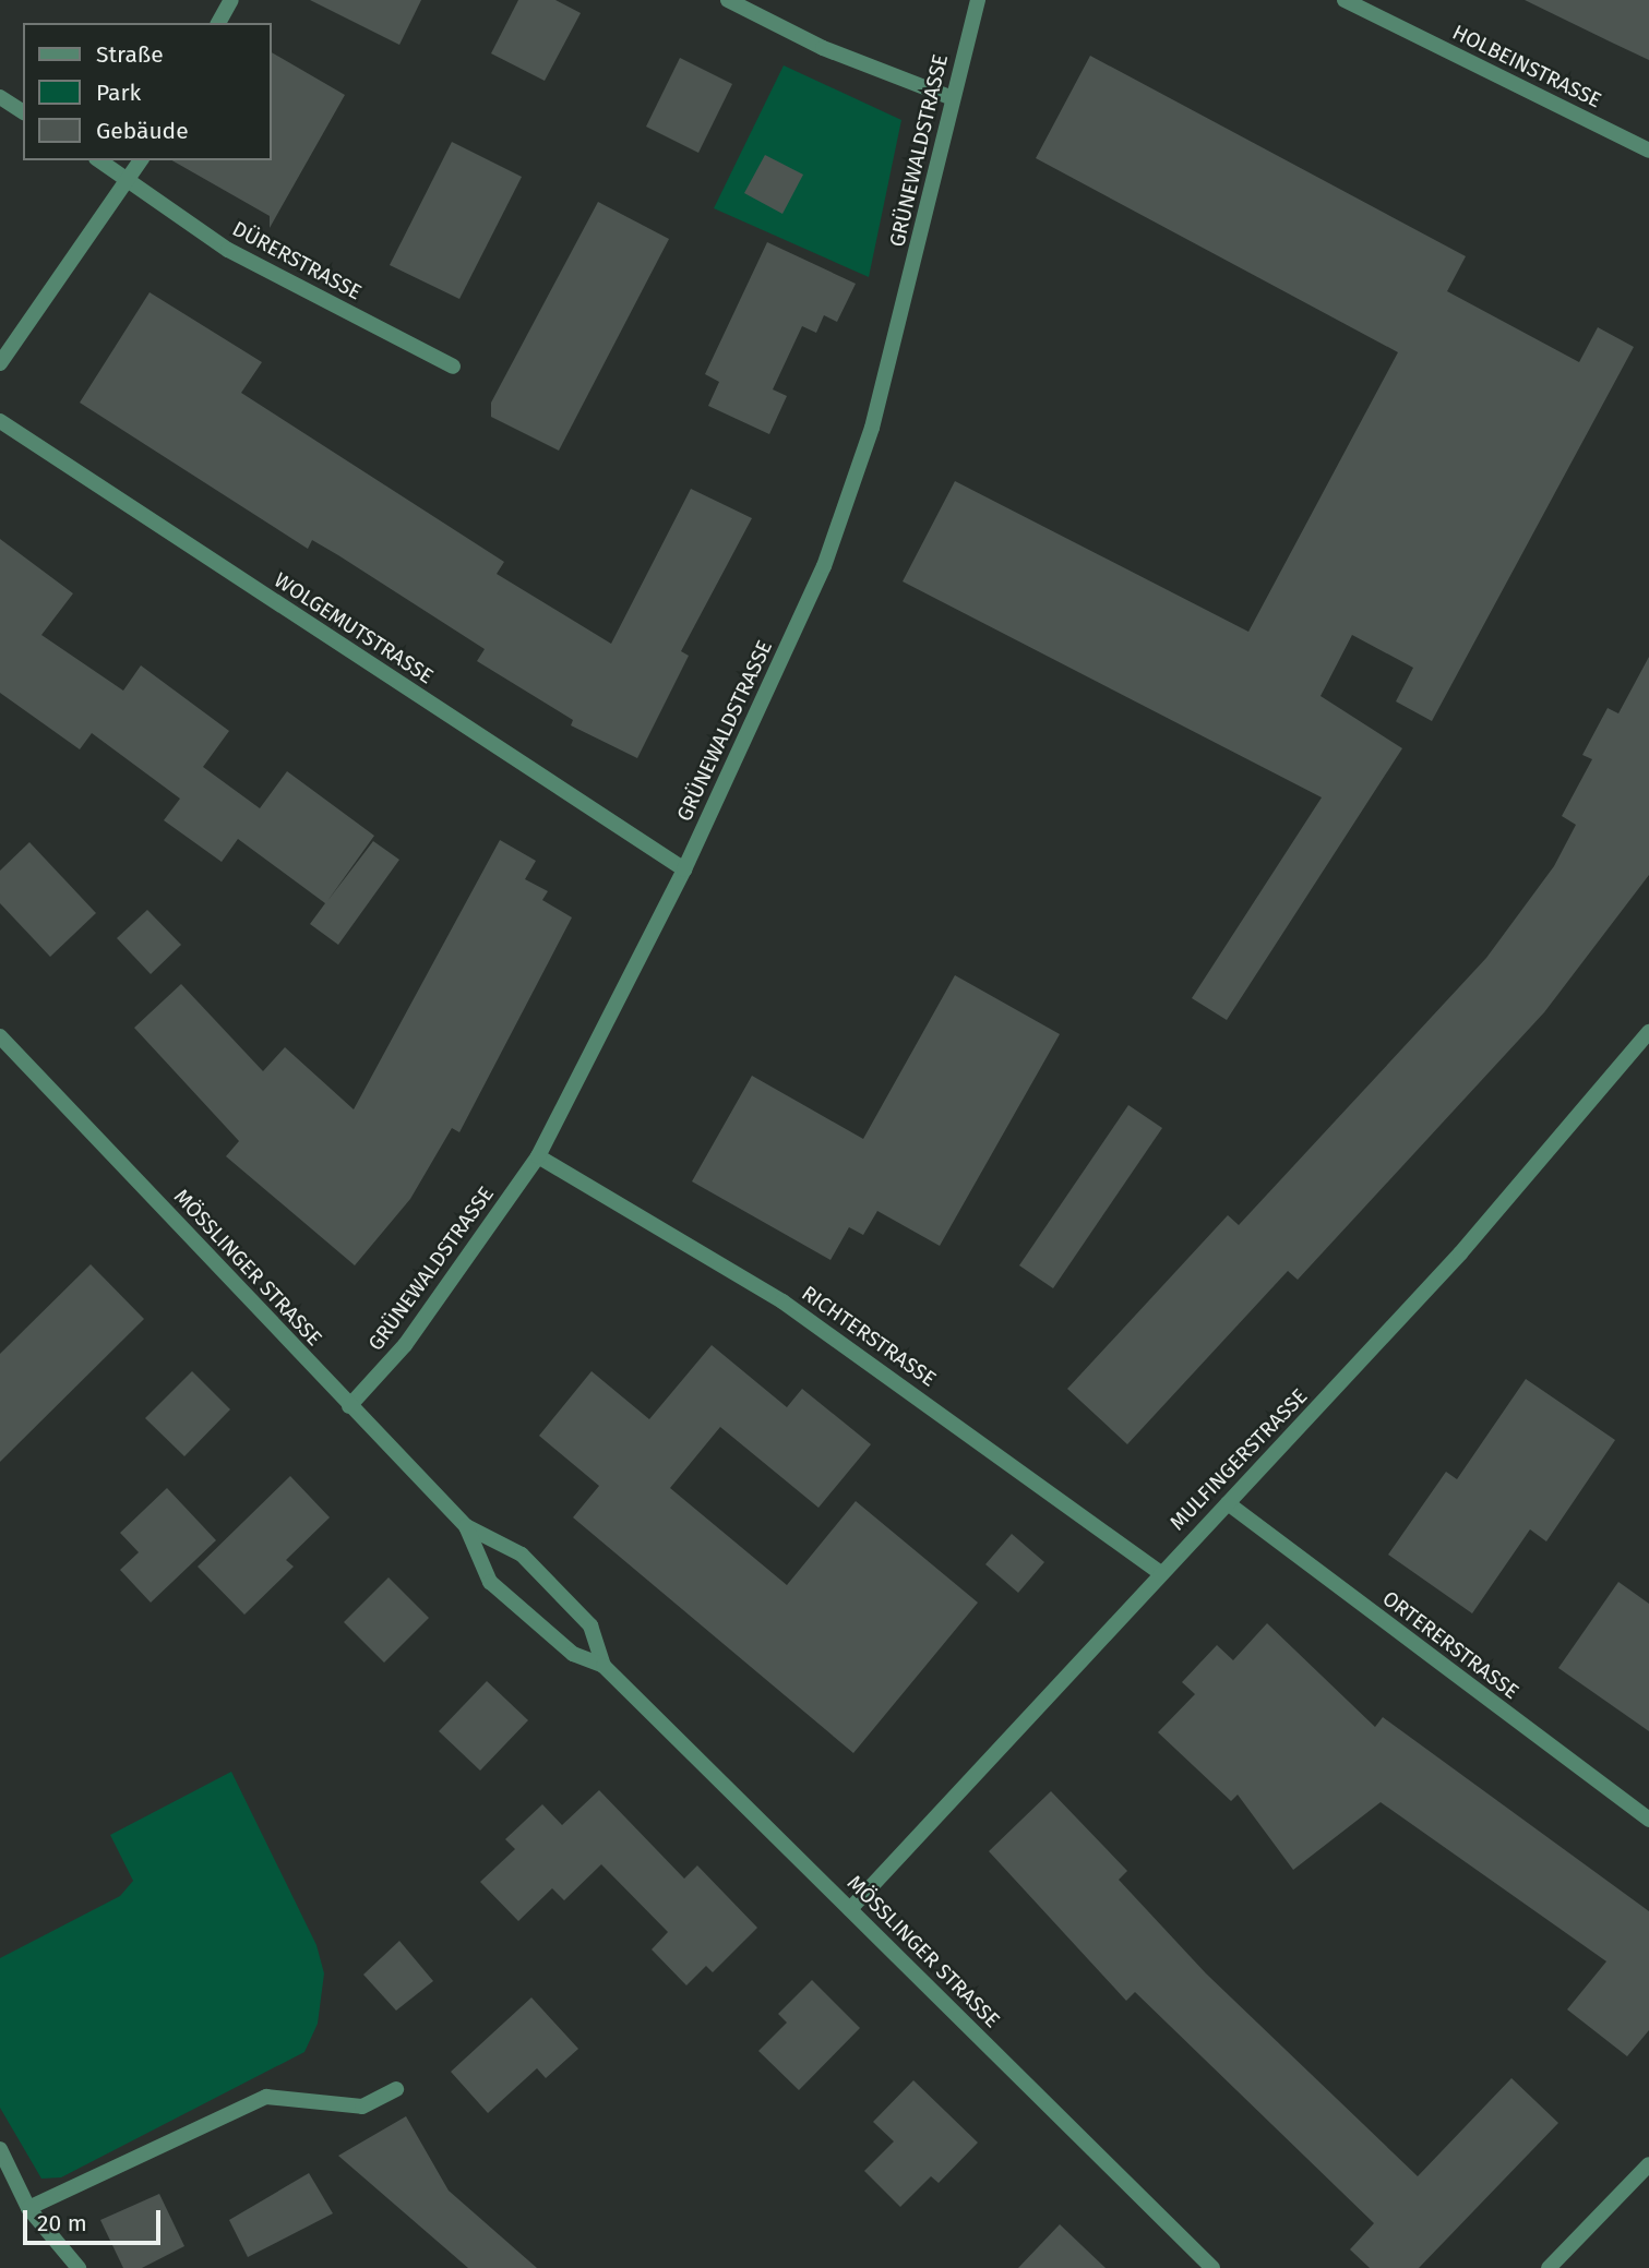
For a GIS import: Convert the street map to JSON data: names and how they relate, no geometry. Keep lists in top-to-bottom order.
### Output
{
  "streets": {
    "street": [
      "HOLBEINSTRASSE",
      "GRÜNEWALDSTRASSE",
      "DÜRERSTRASSE",
      "WOLGEMUTSTRASSE",
      "MÖSSLINGER STRASSE",
      "RICHTERSTRASSE",
      "MULFINGERSTRASSE",
      "ORTERERSTRASSE"
    ]
  },
  "crossings": [
    ["GRÜNEWALDSTRASSE", "WOLGEMUTSTRASSE"],
    ["GRÜNEWALDSTRASSE", "MÖSSLINGER STRASSE"],
    ["GRÜNEWALDSTRASSE", "RICHTERSTRASSE"],
    ["MÖSSLINGER STRASSE", "MULFINGERSTRASSE"],
    ["RICHTERSTRASSE", "MULFINGERSTRASSE"],
    ["MULFINGERSTRASSE", "ORTERERSTRASSE"]
  ],
  "legend": ["Straße", "Park", "Gebäude"],
  "scale_bar": "20 m"
}
